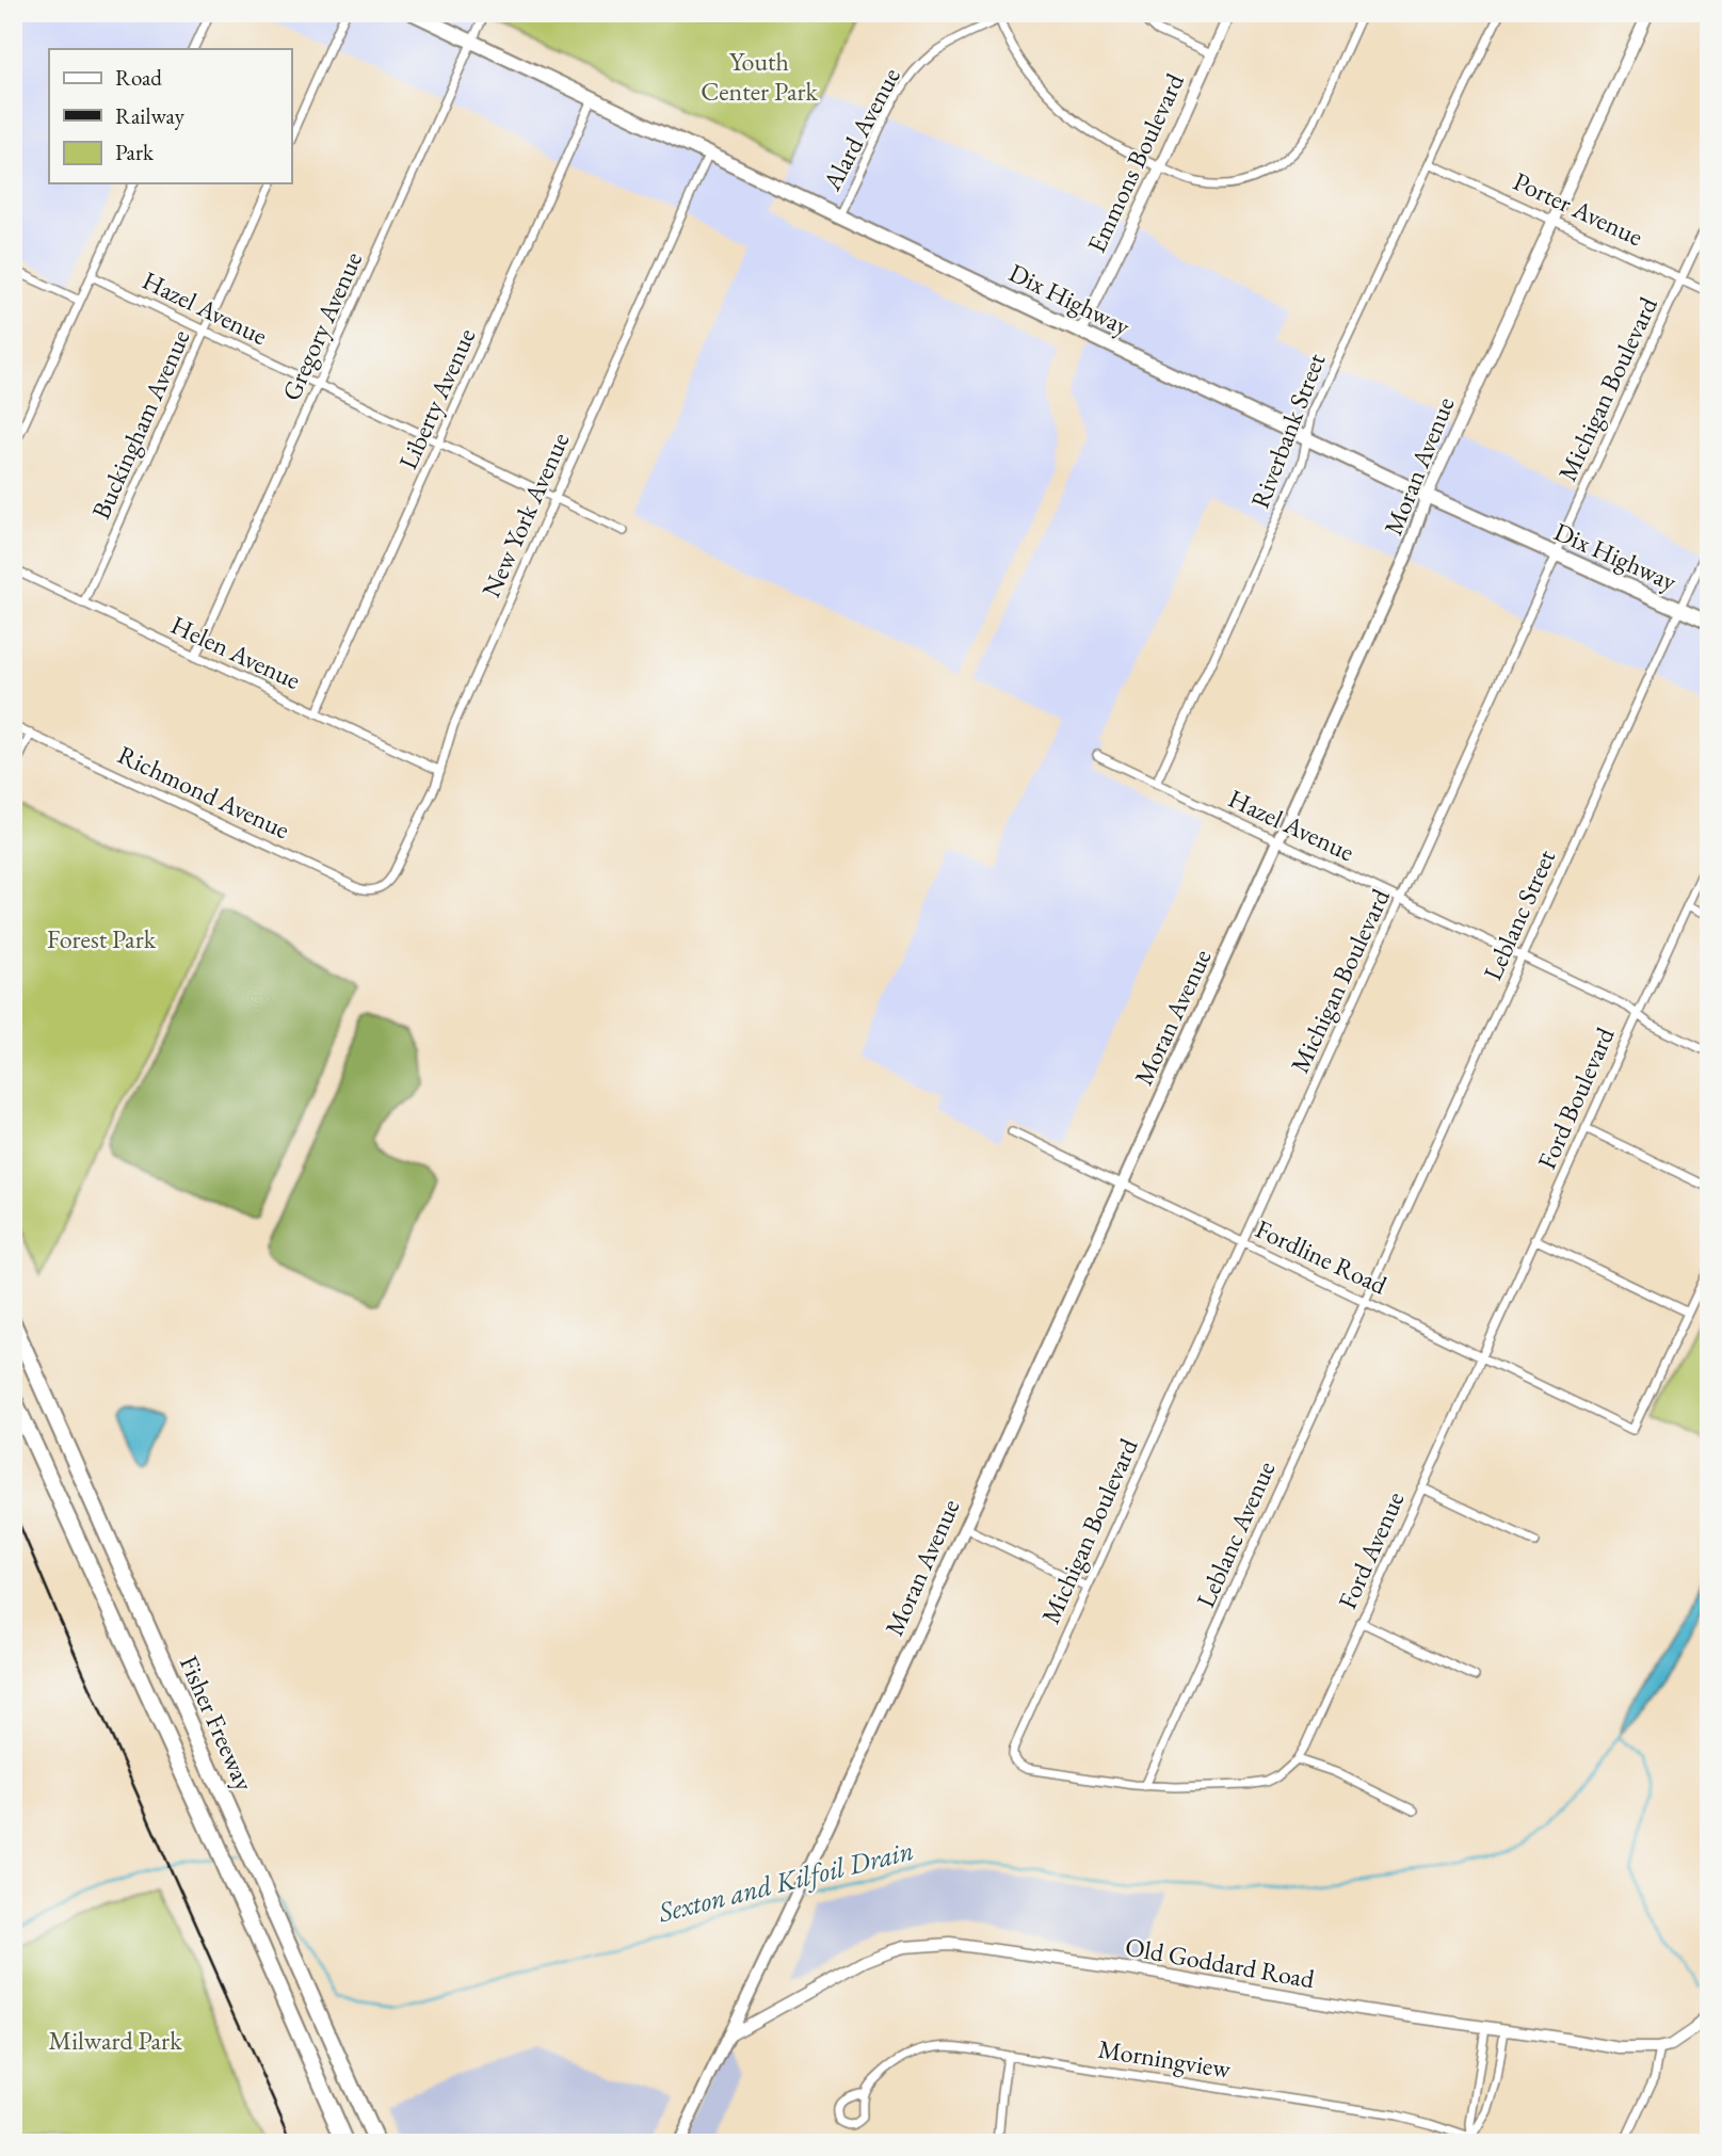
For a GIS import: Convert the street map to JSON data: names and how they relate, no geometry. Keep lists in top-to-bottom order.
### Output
{
  "streets": {
    "highway": ["Fisher Freeway"],
    "main road": ["Dix Highway", "Moran Avenue"],
    "street": [
      "Alard Avenue",
      "Emmons Boulevard",
      "Porter Avenue",
      "Hazel Avenue",
      "Gregory Avenue",
      "Michigan Boulevard",
      "Liberty Avenue",
      "Buckingham Avenue",
      "Riverbank Street",
      "New York Avenue",
      "Helen Avenue",
      "Richmond Avenue",
      "Leblanc Street",
      "Ford Boulevard",
      "Fordline Road",
      "Leblanc Avenue",
      "Ford Avenue",
      "Old Goddard Road",
      "Morningview"
    ]
  },
  "crossings": [
    ["Alard Avenue", "Dix Highway"],
    ["Emmons Boulevard", "Dix Highway"],
    ["Porter Avenue", "Michigan Boulevard"],
    ["Porter Avenue", "Riverbank Street"],
    ["Porter Avenue", "Moran Avenue"],
    ["Dix Highway", "Gregory Avenue"],
    ["Dix Highway", "Michigan Boulevard"],
    ["Dix Highway", "Liberty Avenue"],
    ["Dix Highway", "Riverbank Street"],
    ["Dix Highway", "Moran Avenue"],
    ["Dix Highway", "New York Avenue"],
    ["Dix Highway", "Leblanc Street"],
    ["Hazel Avenue", "Gregory Avenue"],
    ["Hazel Avenue", "Michigan Boulevard"],
    ["Hazel Avenue", "Liberty Avenue"],
    ["Hazel Avenue", "Buckingham Avenue"],
    ["Hazel Avenue", "Riverbank Street"],
    ["Hazel Avenue", "Moran Avenue"],
    ["Hazel Avenue", "New York Avenue"],
    ["Hazel Avenue", "Leblanc Street"],
    ["Hazel Avenue", "Ford Boulevard"],
    ["Gregory Avenue", "Helen Avenue"],
    ["Michigan Boulevard", "Fordline Road"],
    ["Michigan Boulevard", "Leblanc Avenue"],
    ["Liberty Avenue", "Helen Avenue"],
    ["Buckingham Avenue", "Helen Avenue"],
    ["Moran Avenue", "Fordline Road"],
    ["Moran Avenue", "Old Goddard Road"],
    ["New York Avenue", "Helen Avenue"],
    ["New York Avenue", "Richmond Avenue"],
    ["Leblanc Street", "Fordline Road"],
    ["Leblanc Street", "Leblanc Avenue"],
    ["Ford Boulevard", "Fordline Road"],
    ["Ford Boulevard", "Ford Avenue"],
    ["Fordline Road", "Leblanc Avenue"],
    ["Fordline Road", "Ford Avenue"]
  ],
  "water": ["Sexton and Kilfoil Drain"],
  "parks": ["Youth Center Park", "Forest Park", "Milward Park"],
  "legend": ["Road", "Railway", "Park"]
}
